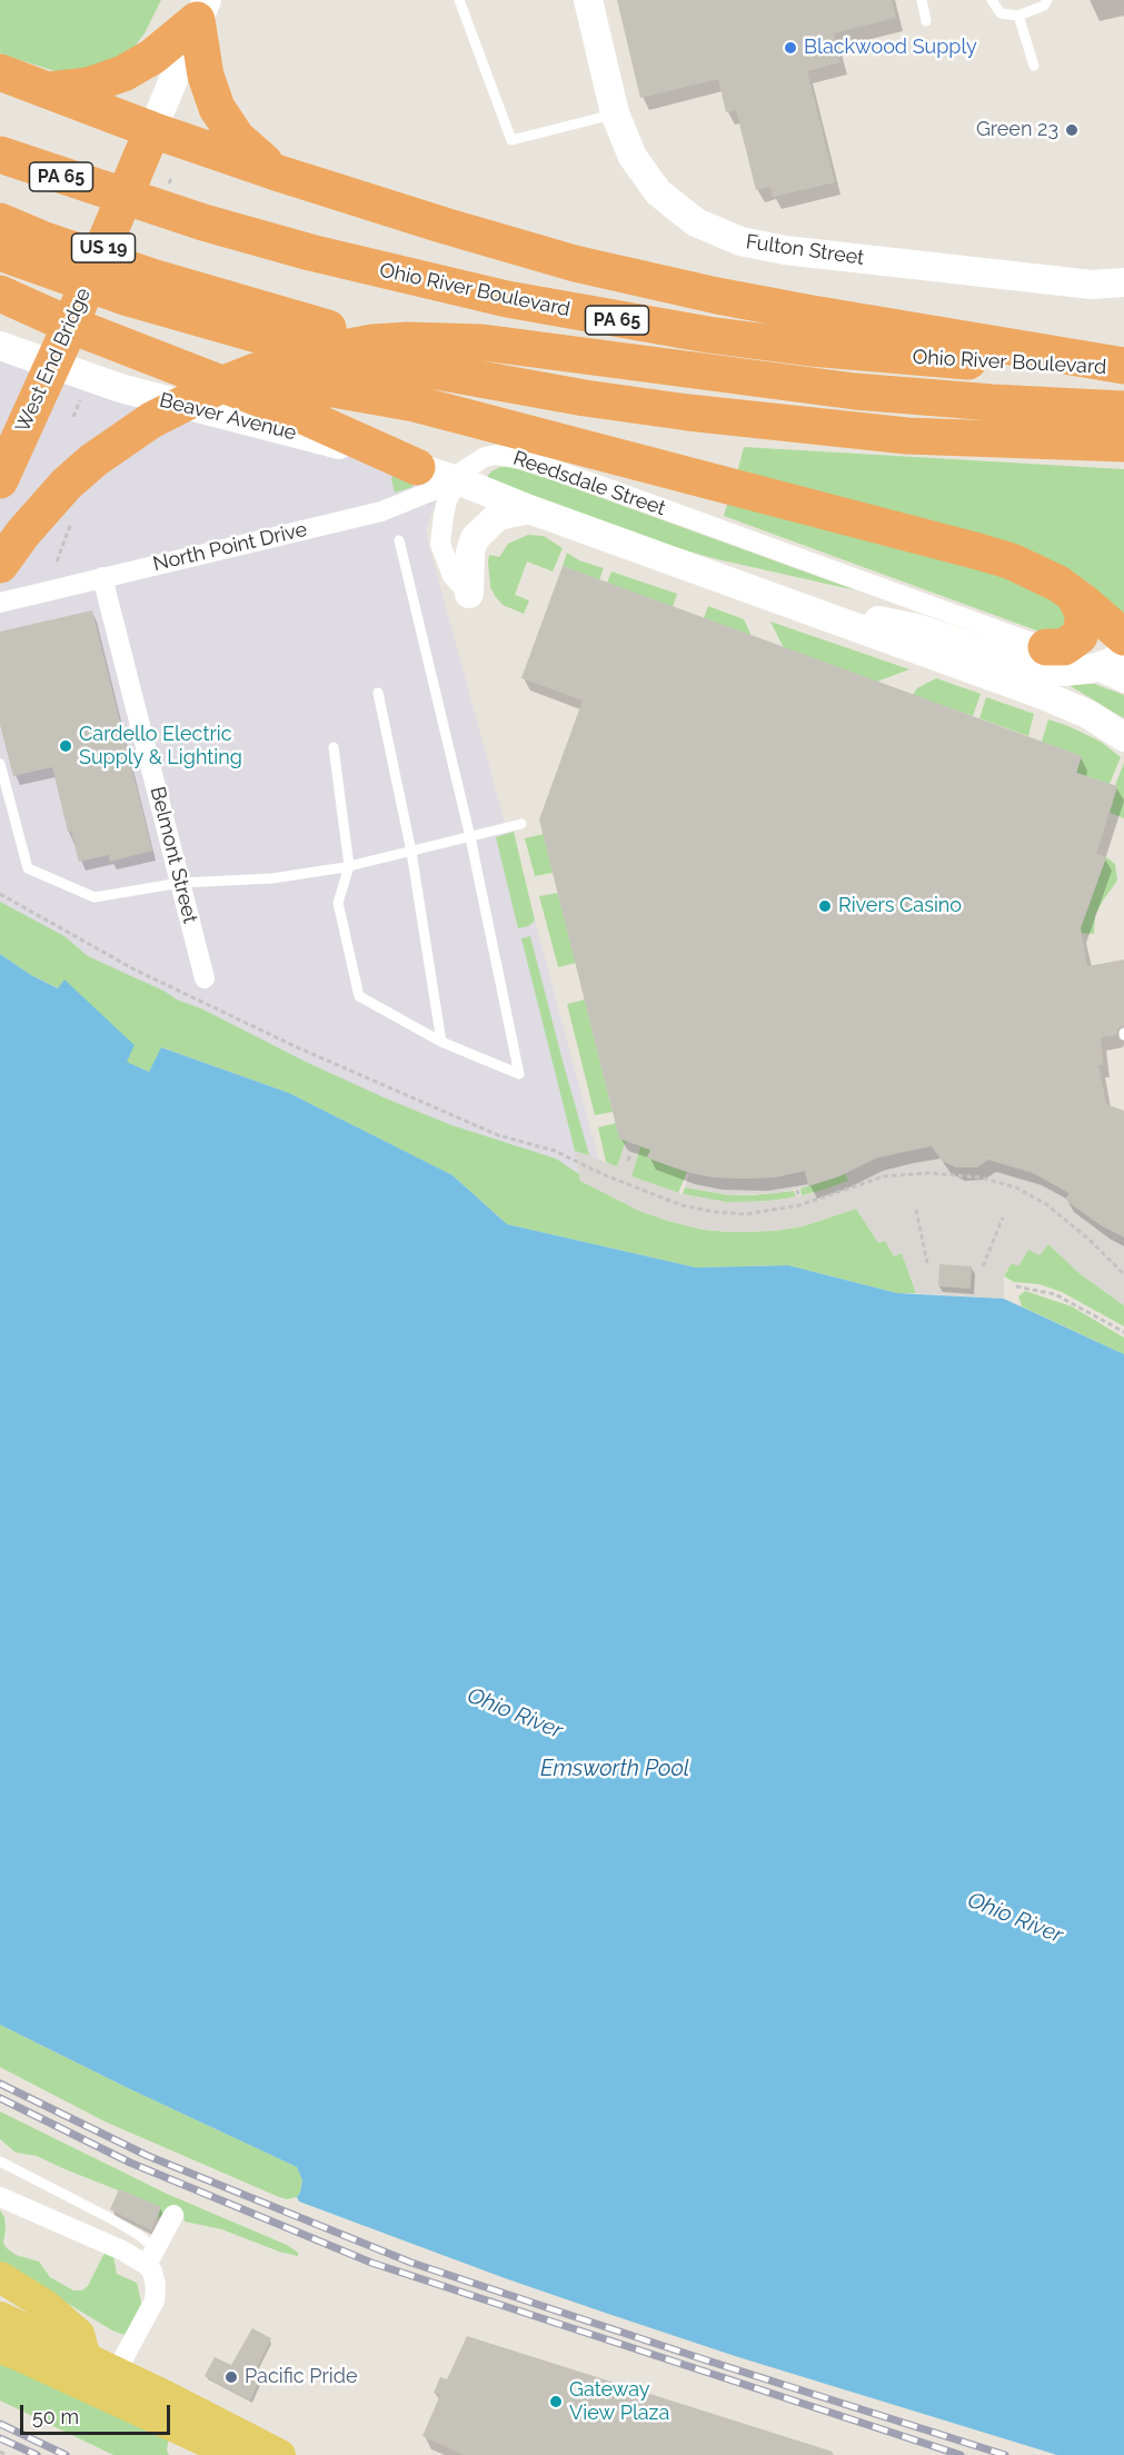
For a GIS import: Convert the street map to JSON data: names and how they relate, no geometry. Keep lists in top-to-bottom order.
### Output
{
  "streets": {
    "highway": [
      "PA 65",
      "US 19",
      "Ohio River Boulevard",
      "West End Bridge"
    ],
    "main road": ["Fulton Street", "Beaver Avenue"],
    "street": ["Reedsdale Street", "North Point Drive", "Belmont Street"]
  },
  "crossings": [
    ["Beaver Avenue", "Reedsdale Street"],
    ["Beaver Avenue", "North Point Drive"],
    ["Reedsdale Street", "North Point Drive"],
    ["North Point Drive", "Belmont Street"]
  ],
  "water": ["Ohio River", "Emsworth Pool"],
  "places": [
    "Blackwood Supply",
    "Green 23",
    "Cardello Electric Supply & Lighting",
    "Rivers Casino",
    "Pacific Pride",
    "Gateway View Plaza"
  ],
  "scale_bar": "50 m"
}
